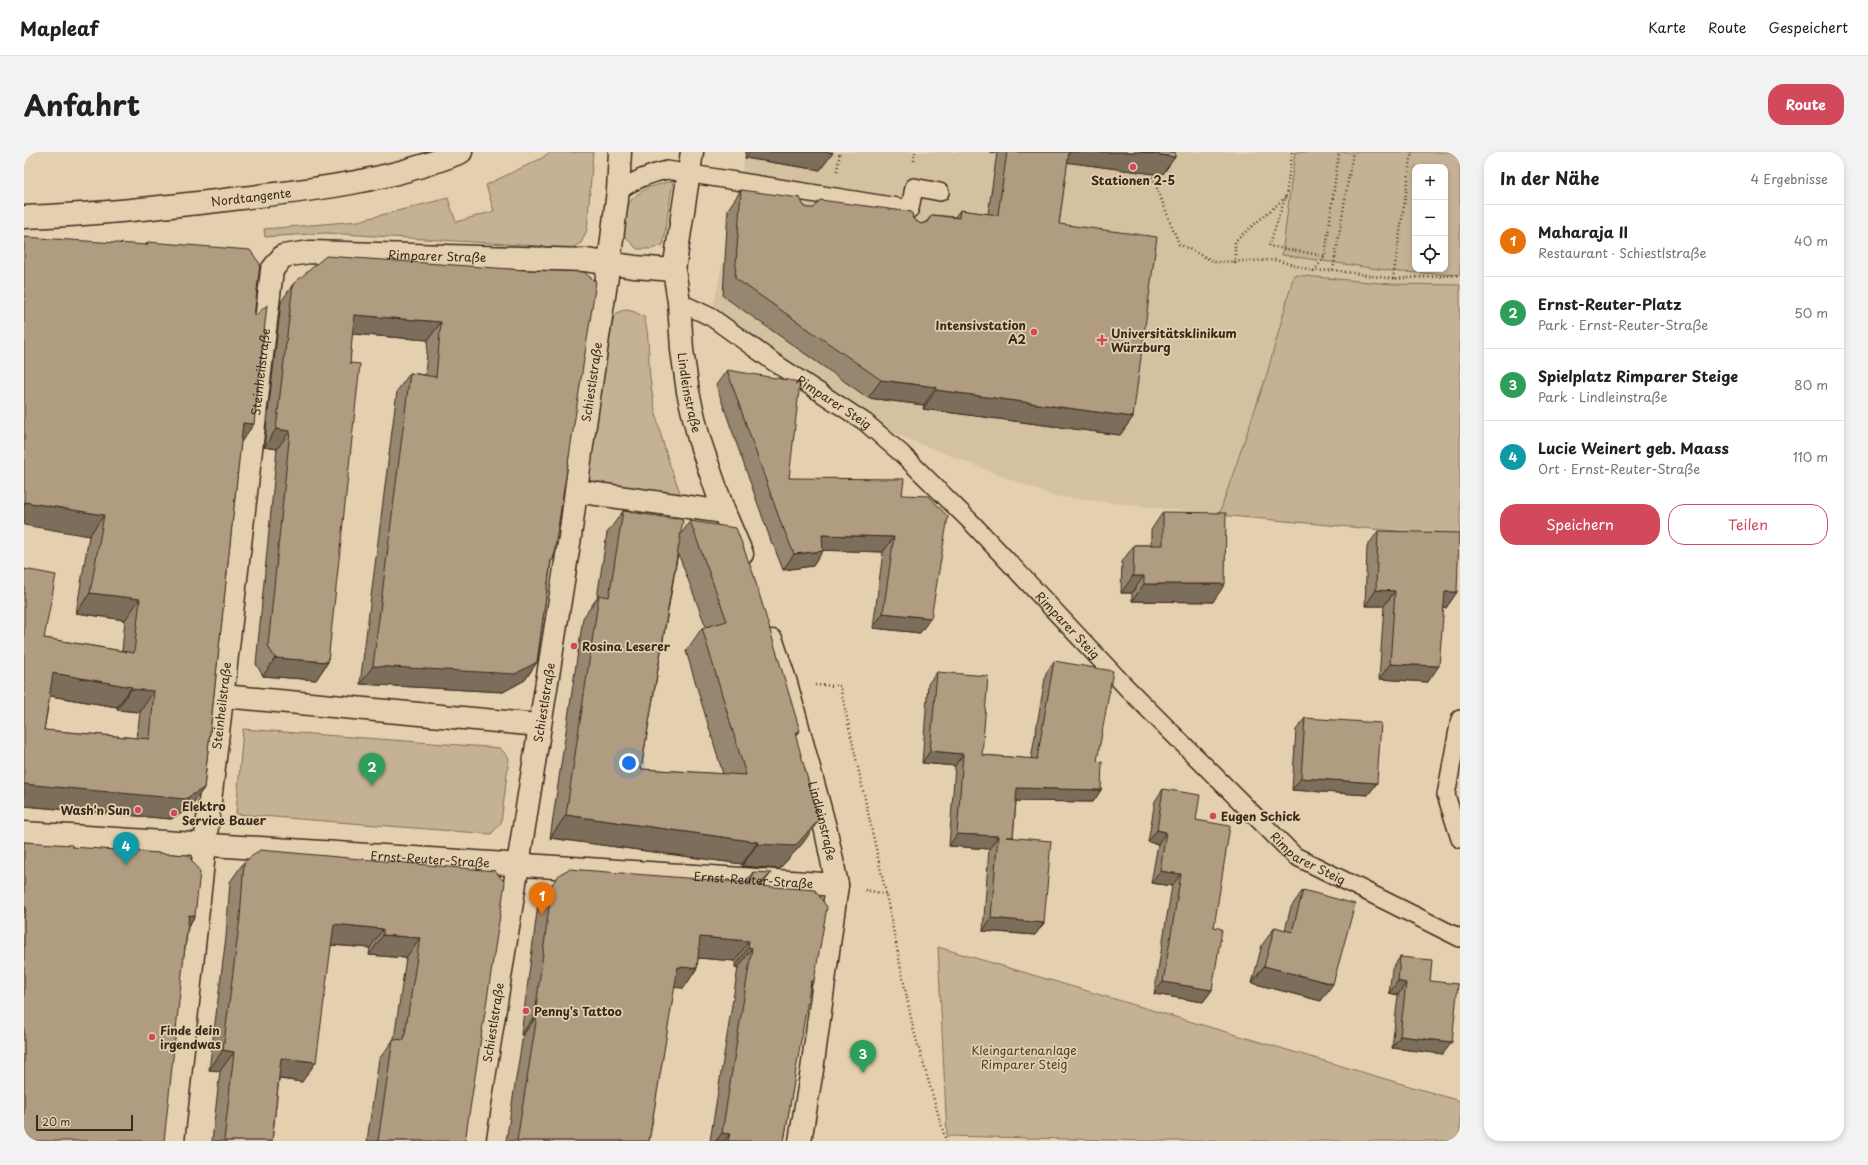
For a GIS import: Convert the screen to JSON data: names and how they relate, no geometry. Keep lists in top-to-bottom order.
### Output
{
  "streets": {
    "street": [
      "Nordtangente",
      "Rimparer Straße",
      "Steinheilstraße",
      "Schiestlstraße",
      "Lindleinstraße",
      "Ernst-Reuter-Straße"
    ],
    "lane": ["Rimparer Steig"]
  },
  "crossings": [
    ["Rimparer Straße", "Steinheilstraße"],
    ["Rimparer Straße", "Schiestlstraße"],
    ["Rimparer Straße", "Lindleinstraße"],
    ["Steinheilstraße", "Ernst-Reuter-Straße"],
    ["Schiestlstraße", "Ernst-Reuter-Straße"],
    ["Lindleinstraße", "Rimparer Steig"],
    ["Lindleinstraße", "Ernst-Reuter-Straße"]
  ],
  "parks": ["Kleingartenanlage Rimparer Steig"],
  "places": {
    "other": [
      "Stationen 2-5",
      "Intensivstation A2",
      "Rosina Leserer",
      "Wash'n Sun",
      "Elektro Service Bauer",
      "Eugen Schick",
      "Penny's Tattoo",
      "Finde dein irgendwas"
    ],
    "health": ["Universitätsklinikum Würzburg"]
  },
  "scale_bar": "20 m",
  "page": {
    "header": "Mapleaf",
    "nav": ["Karte", "Route", "Gespeichert"],
    "title": "Anfahrt",
    "buttons": [
      "Route",
      ["Speichern", "Teilen"]
    ],
    "heading": ["In der Nähe", "4 Ergebnisse"],
    "map_buttons": ["+", "−"],
    "list": [
      {
        "mark": "1",
        "name": "Maharaja II",
        "note": "Restaurant · Schiestlstraße",
        "value": "40 m"
      },
      {
        "mark": "2",
        "name": "Ernst-Reuter-Platz",
        "note": "Park · Ernst-Reuter-Straße",
        "value": "50 m"
      },
      {
        "mark": "3",
        "name": "Spielplatz Rimparer Steige",
        "note": "Park · Lindleinstraße",
        "value": "80 m"
      },
      {
        "mark": "4",
        "name": "Lucie Weinert geb. Maass",
        "note": "Ort · Ernst-Reuter-Straße",
        "value": "110 m"
      }
    ],
    "pins": [
      "2",
      "4",
      "1",
      "3"
    ],
    "scale": "20 m"
  }
}
